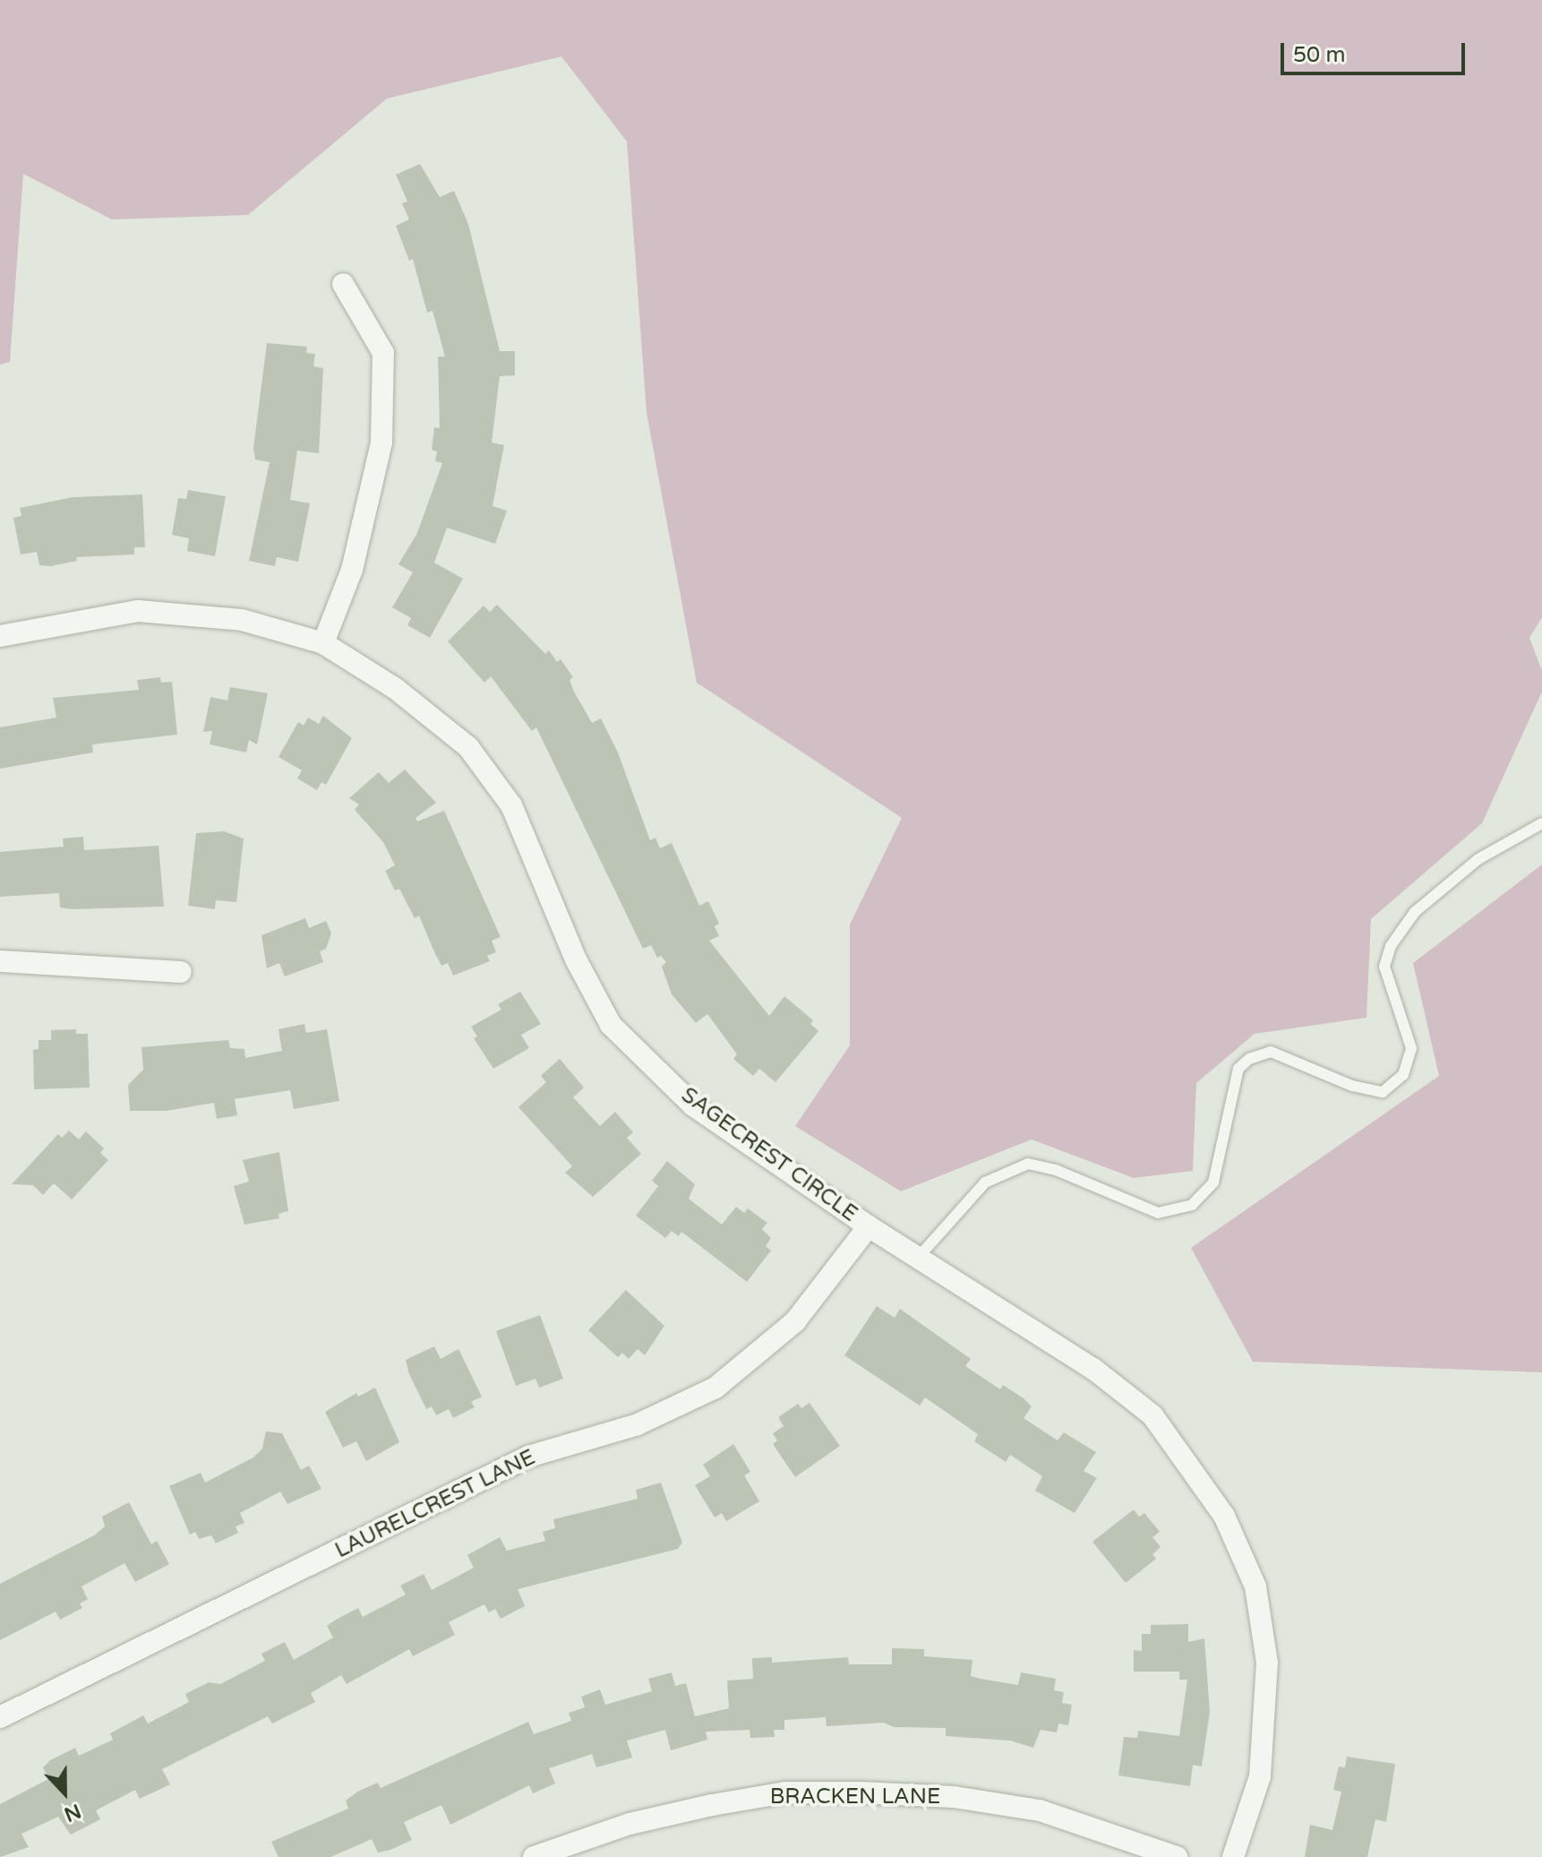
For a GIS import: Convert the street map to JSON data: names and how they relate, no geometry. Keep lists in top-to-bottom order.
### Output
{
  "streets": {
    "street": ["SAGECREST CIRCLE", "LAURELCREST LANE", "BRACKEN LANE"]
  },
  "crossings": [
    ["SAGECREST CIRCLE", "LAURELCREST LANE"]
  ],
  "scale_bar": "50 m",
  "north": "bottom"
}
